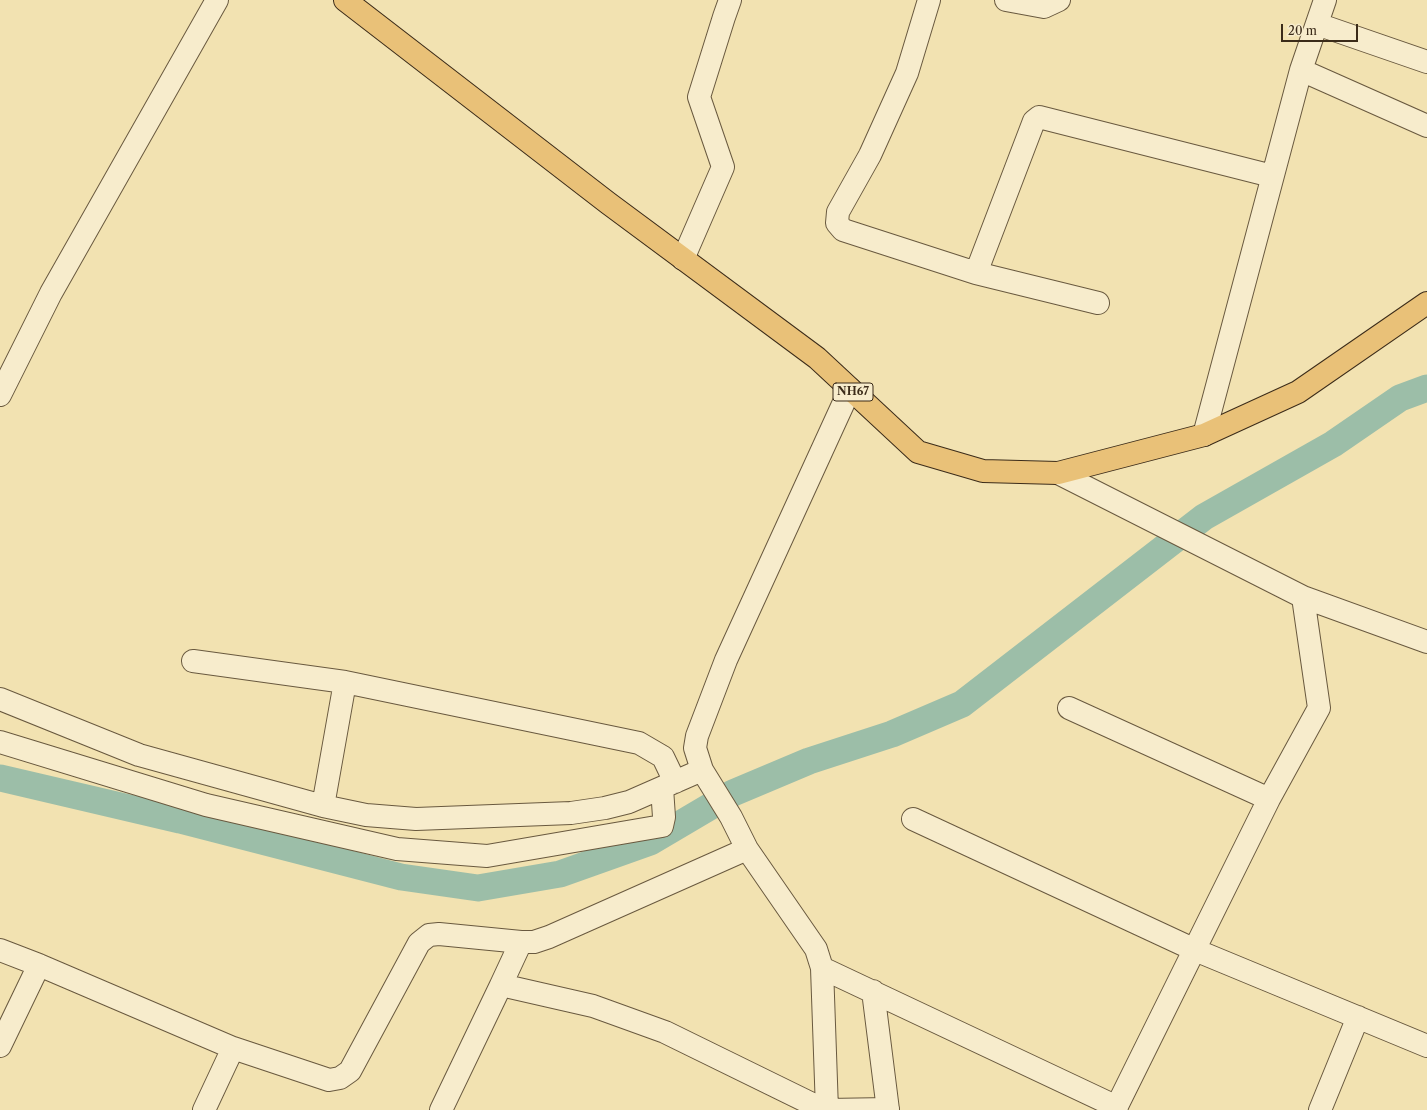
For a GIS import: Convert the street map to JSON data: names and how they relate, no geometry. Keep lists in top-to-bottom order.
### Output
{
  "streets": {
    "highway": ["NH67"]
  },
  "scale_bar": "20 m"
}
